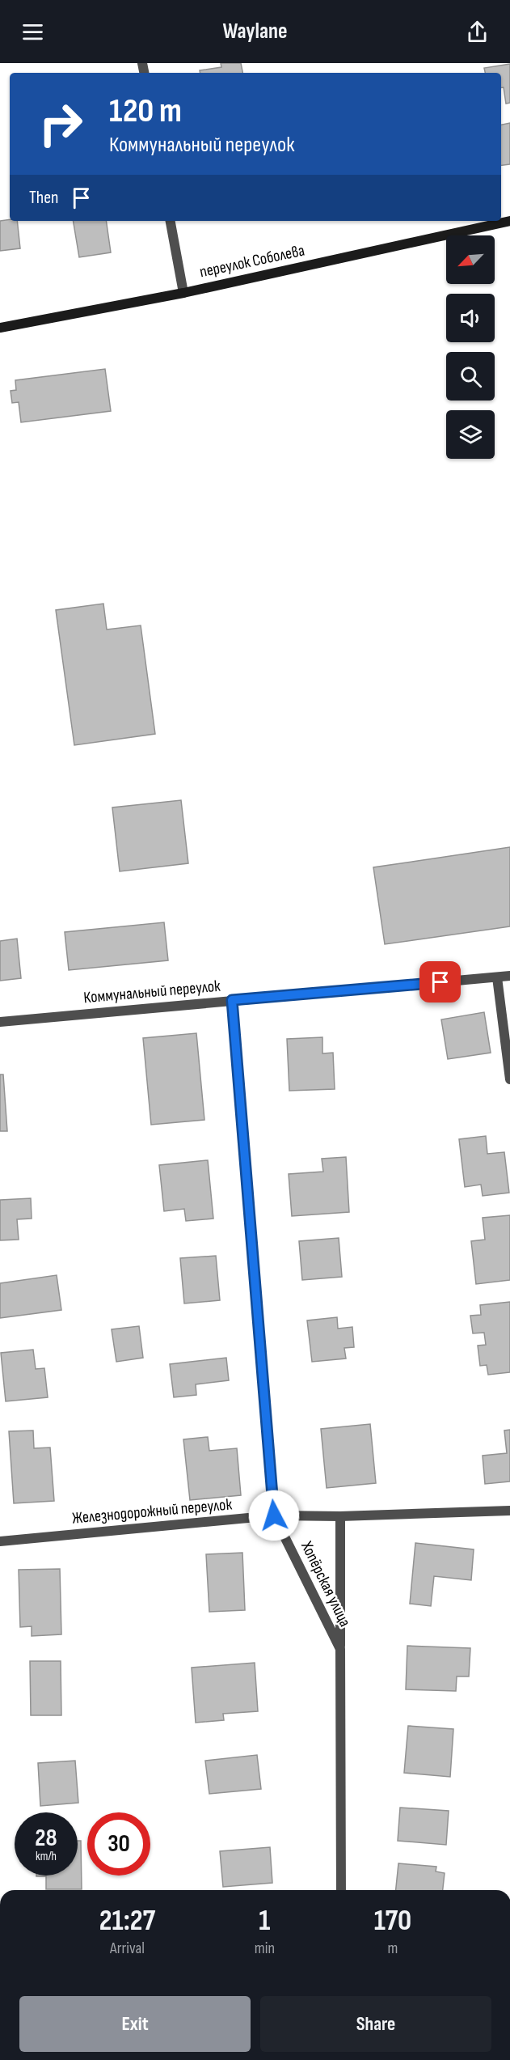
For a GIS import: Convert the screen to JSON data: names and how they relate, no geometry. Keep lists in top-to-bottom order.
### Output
{
  "streets": {
    "main road": ["переулок Соболева"],
    "street": ["Коммунальный переулок", "Железнодорожный переулок", "Хопёрская улица"]
  },
  "crossings": [
    ["Коммунальный переулок", "Хопёрская улица"],
    ["Железнодорожный переулок", "Хопёрская улица"]
  ],
  "north": "bottom left",
  "page": {
    "header": "Waylane",
    "turn": ["120 m", "Коммунальный переулок"],
    "then": "Then",
    "speed": "28 km/h",
    "limit": "30",
    "eta": [
      "21:27",
      "Arrival",
      "1",
      "min",
      "170",
      "m"
    ],
    "buttons": ["Exit", "Share"]
  }
}
